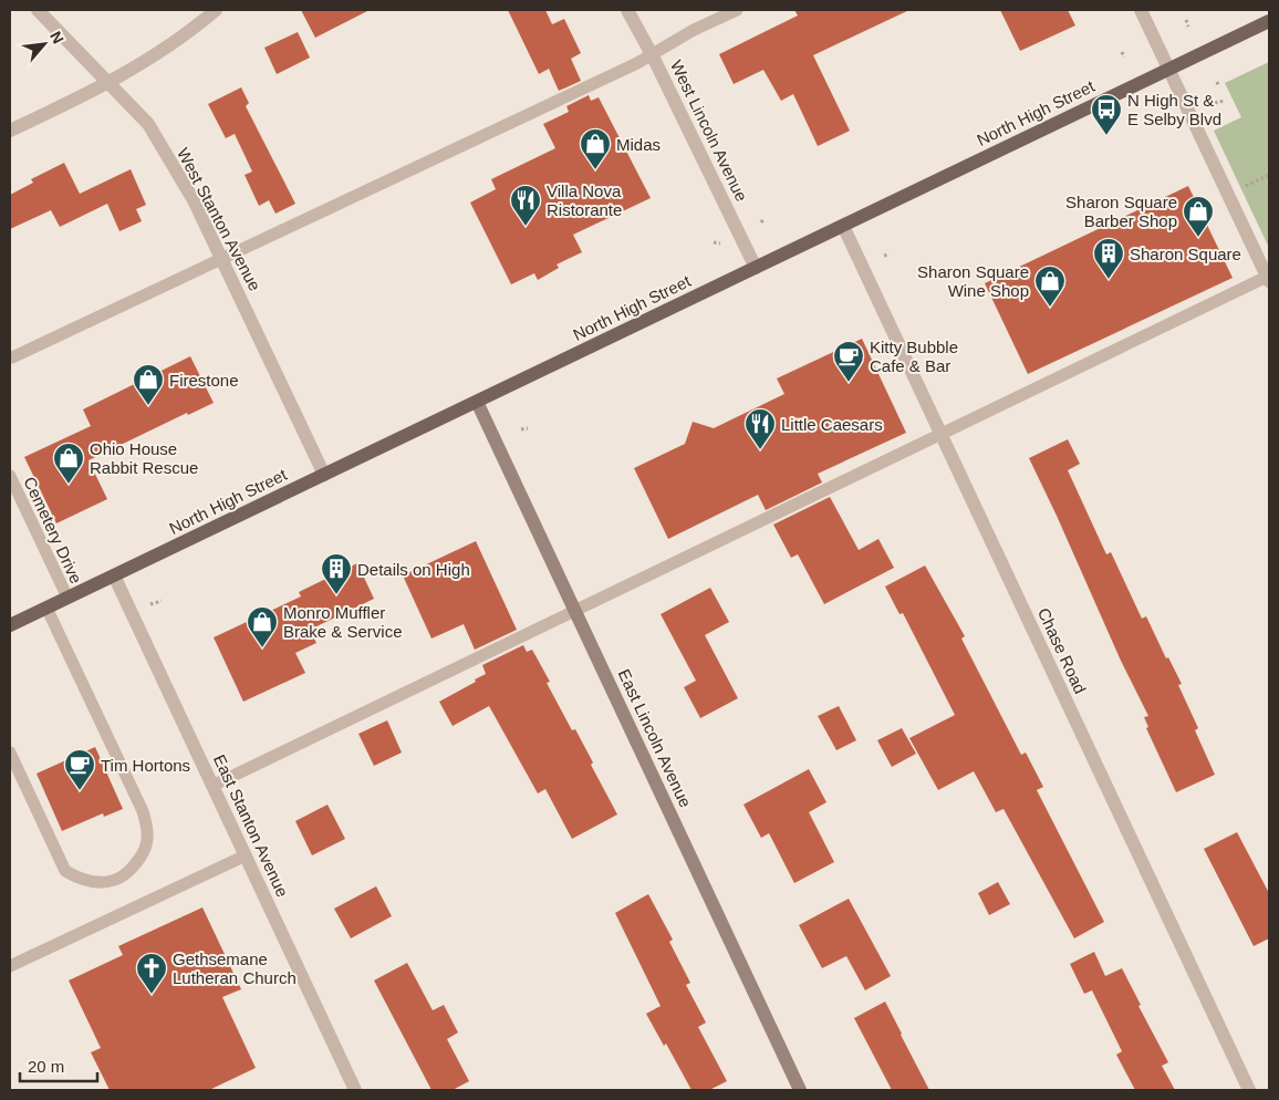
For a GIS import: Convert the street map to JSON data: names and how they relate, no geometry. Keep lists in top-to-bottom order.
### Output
{
  "streets": {
    "main road": ["North High Street", "East Lincoln Avenue"],
    "street": [
      "West Lincoln Avenue",
      "West Stanton Avenue",
      "Chase Road",
      "East Stanton Avenue"
    ],
    "lane": ["Cemetery Drive"]
  },
  "crossings": [
    ["North High Street", "West Lincoln Avenue"],
    ["North High Street", "West Stanton Avenue"],
    ["North High Street", "Cemetery Drive"],
    ["North High Street", "Chase Road"],
    ["North High Street", "East Lincoln Avenue"],
    ["North High Street", "East Stanton Avenue"]
  ],
  "places": {
    "bus stop": ["N High St & E Selby Blvd"],
    "shop": [
      "Midas",
      "Sharon Square Barber Shop",
      "Sharon Square Wine Shop",
      "Firestone",
      "Ohio House Rabbit Rescue",
      "Monro Muffler Brake & Service"
    ],
    "restaurant": ["Villa Nova Ristorante", "Little Caesars"],
    "building": ["Sharon Square", "Details on High"],
    "cafe": ["Kitty Bubble Cafe & Bar", "Tim Hortons"],
    "church": ["Gethsemane Lutheran Church"]
  },
  "scale_bar": "20 m",
  "north": "top right"
}
